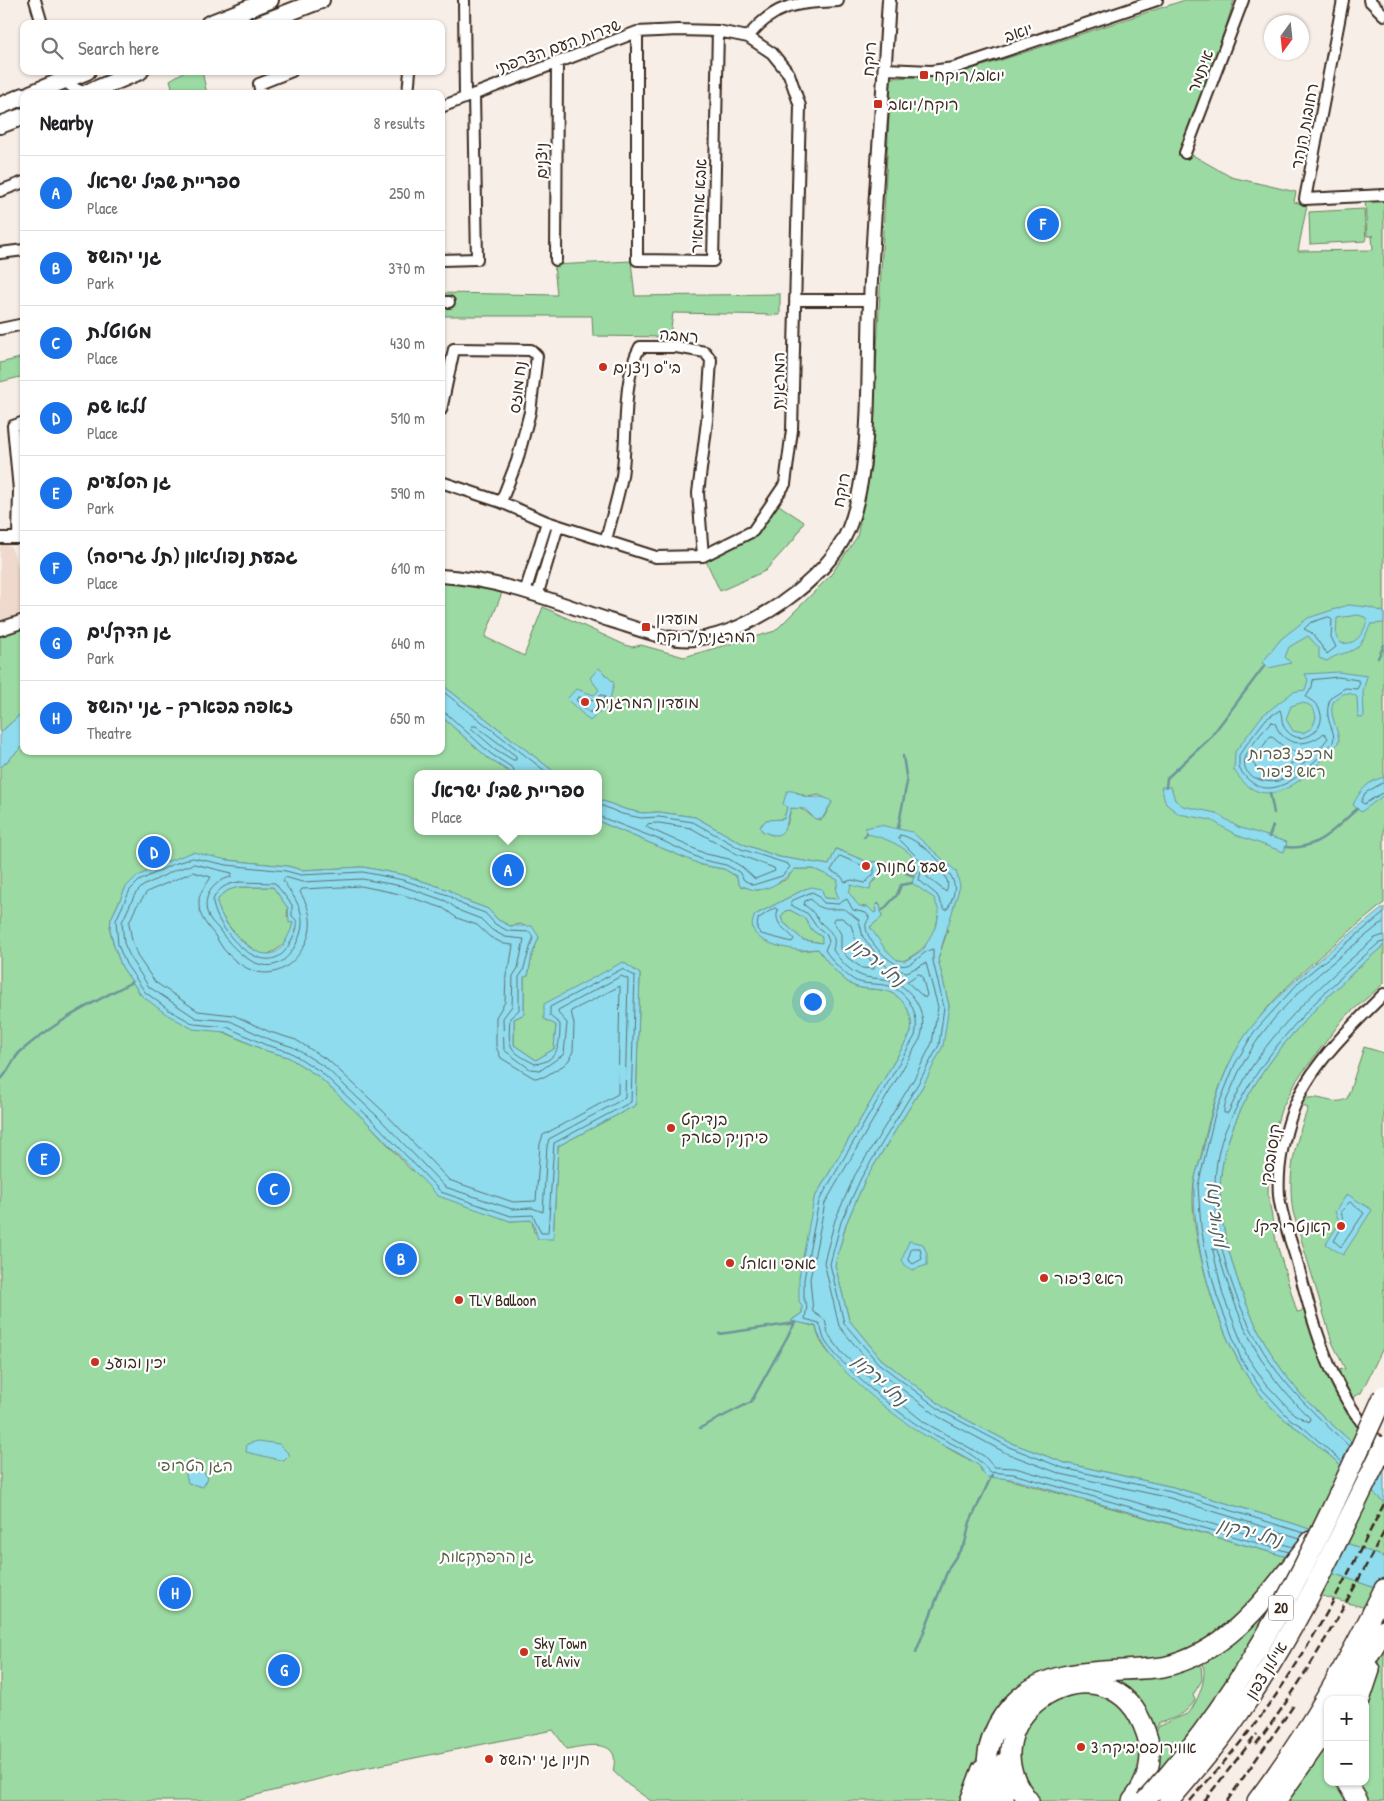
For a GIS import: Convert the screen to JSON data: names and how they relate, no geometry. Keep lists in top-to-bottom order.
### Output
{
  "streets": {
    "highway": ["20", "איילון צפון"],
    "street": [
      "יואב",
      "שדרות העם הצרפתי",
      "רוקח",
      "איתמר",
      "רחובות הנהר",
      "ניצנים",
      "אבא אחימאיר",
      "רמבה",
      "המרגנית",
      "נח מוזס",
      "קוסובסקי"
    ]
  },
  "crossings": [
    ["יואב", "רוקח"],
    ["שדרות העם הצרפתי", "ניצנים"],
    ["שדרות העם הצרפתי", "אבא אחימאיר"],
    ["שדרות העם הצרפתי", "המרגנית"],
    ["רמבה", "המרגנית"],
    ["המרגנית", "נח מוזס"],
    ["קוסובסקי", "איילון צפון"]
  ],
  "water": ["נחל ירקון", "נחל איילון"],
  "parks": ["מרכז צפרות ראש ציפור", "הגן הטרופי", "גן הרפתקאות"],
  "places": {
    "transit": ["יואב/רוקח", "רוקח/יואב", "מועדון המרגנית/רוקח"],
    "other": [
      "בי\"ס ניצנים",
      "מועדון המרגנית",
      "שבע טחנות",
      "בנדיקט פיקניק פארק",
      "קאנטרי דקל",
      "אמפי וואהל",
      "ראש ציפור",
      "TLV Balloon",
      "יכין ובועז",
      "Sky Town Tel Aviv",
      "אווירופסיביקה 3",
      "חניון גני יהושע"
    ]
  },
  "north": "bottom",
  "page": {
    "search": "Search here",
    "heading": ["Nearby", "8 results"],
    "list": [
      {
        "mark": "A",
        "name": "ספריית שביל ישראל",
        "note": "Place",
        "value": "250 m"
      },
      {
        "mark": "B",
        "name": "גני יהושע",
        "note": "Park",
        "value": "370 m"
      },
      {
        "mark": "C",
        "name": "מטוטלת",
        "note": "Place",
        "value": "430 m"
      },
      {
        "mark": "D",
        "name": "ללא שם",
        "note": "Place",
        "value": "510 m"
      },
      {
        "mark": "E",
        "name": "גן הסלעים",
        "note": "Park",
        "value": "590 m"
      },
      {
        "mark": "F",
        "name": "גבעת נפוליאון (תל גריסה)",
        "note": "Place",
        "value": "610 m"
      },
      {
        "mark": "G",
        "name": "גן הדקלים",
        "note": "Park",
        "value": "640 m"
      },
      {
        "mark": "H",
        "name": "זאפה בפארק - גני יהושע",
        "note": "Theatre",
        "value": "650 m"
      }
    ],
    "pins": [
      "F",
      "D",
      "A",
      "E",
      "C",
      "B",
      "H",
      "G"
    ],
    "popup": ["ספריית שביל ישראל", "Place"],
    "map_buttons": ["+", "−"]
  }
}
